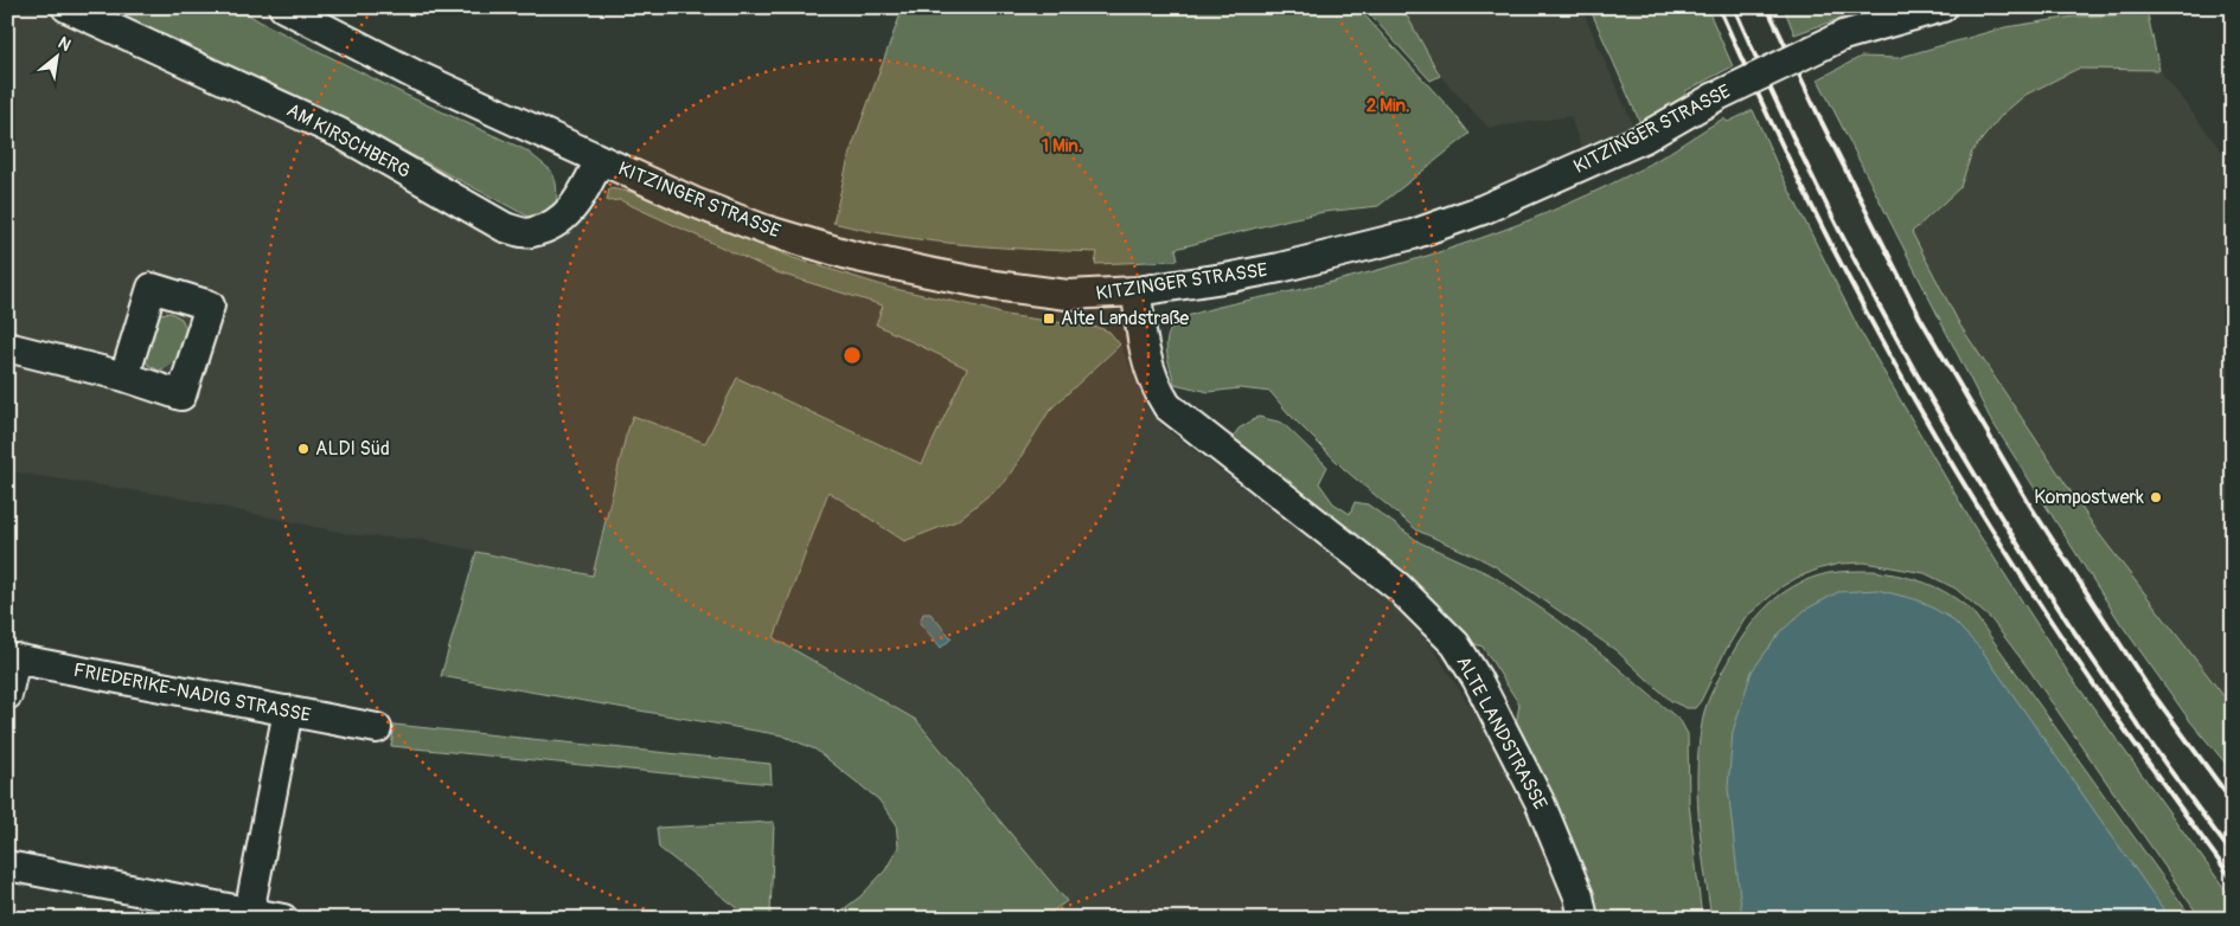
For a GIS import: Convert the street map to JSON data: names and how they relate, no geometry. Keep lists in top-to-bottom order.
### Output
{
  "streets": {
    "street": [
      "KITZINGER STRASSE",
      "AM KIRSCHBERG",
      "FRIEDERIKE-NADIG STRASSE",
      "ALTE LANDSTRASSE"
    ]
  },
  "crossings": [
    ["KITZINGER STRASSE", "AM KIRSCHBERG"],
    ["KITZINGER STRASSE", "ALTE LANDSTRASSE"]
  ],
  "places": {
    "transit": ["Alte Landstraße"],
    "other": ["ALDI Süd", "Kompostwerk"]
  },
  "north": "top right",
  "rings": ["2 Min.", "1 Min."]
}
